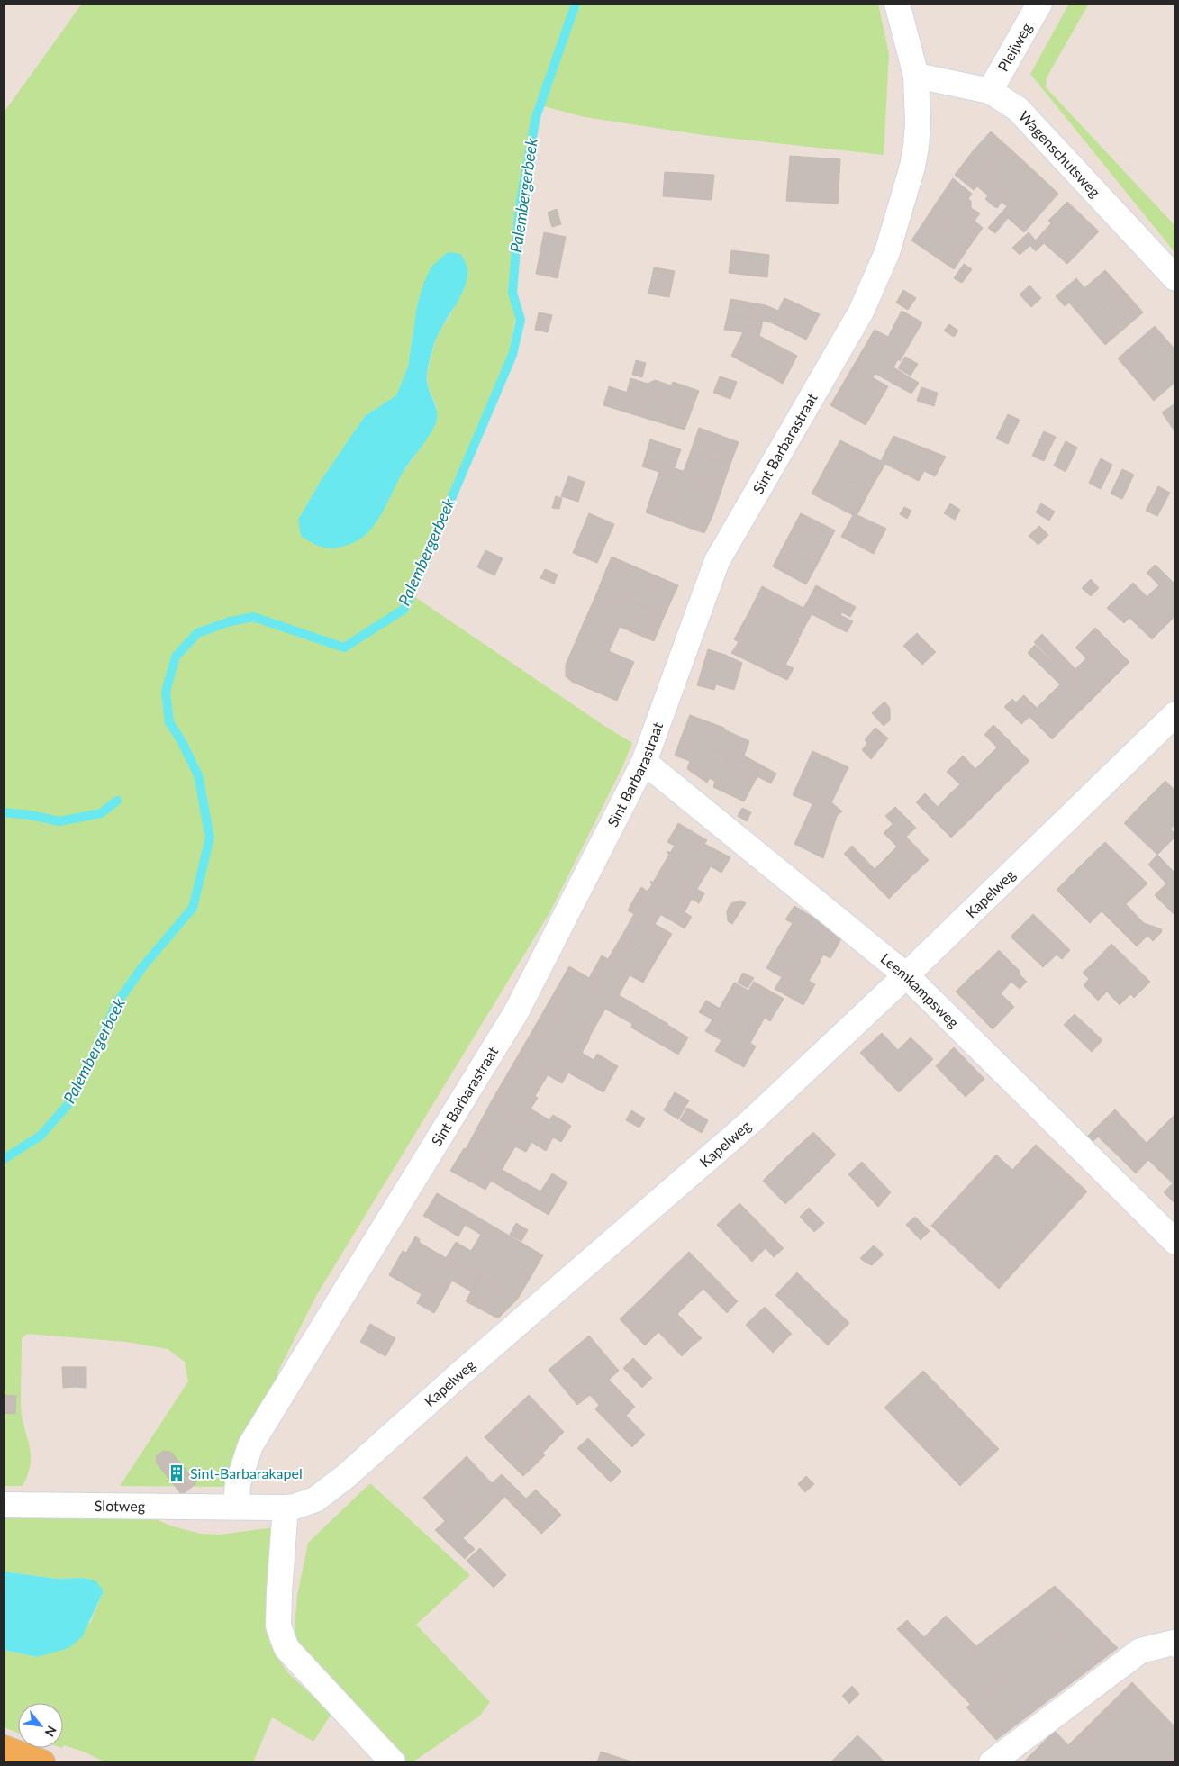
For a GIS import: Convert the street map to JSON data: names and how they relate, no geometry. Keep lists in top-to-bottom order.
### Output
{
  "streets": {
    "street": [
      "Pleijweg",
      "Wagenschutsweg",
      "Sint Barbarastraat",
      "Kapelweg",
      "Leemkampsweg",
      "Slotweg"
    ]
  },
  "crossings": [
    ["Pleijweg", "Wagenschutsweg"],
    ["Wagenschutsweg", "Sint Barbarastraat"],
    ["Sint Barbarastraat", "Kapelweg"],
    ["Sint Barbarastraat", "Leemkampsweg"],
    ["Sint Barbarastraat", "Slotweg"],
    ["Kapelweg", "Leemkampsweg"],
    ["Kapelweg", "Slotweg"]
  ],
  "water": ["Palembergerbeek"],
  "places": {
    "building": ["Sint-Barbarakapel"]
  },
  "north": "bottom right"
}
